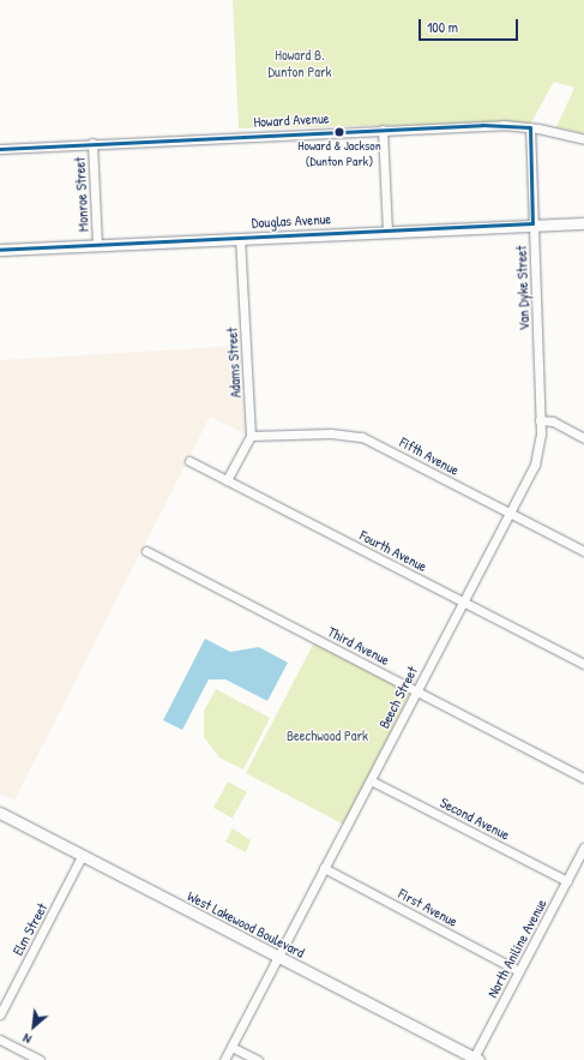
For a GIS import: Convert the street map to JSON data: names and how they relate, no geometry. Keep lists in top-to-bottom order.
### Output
{
  "streets": {
    "street": [
      "Howard Avenue",
      "Monroe Street",
      "Douglas Avenue",
      "Van Dyke Street",
      "Adams Street",
      "Fifth Avenue",
      "Fourth Avenue",
      "Third Avenue",
      "Beech Street",
      "Second Avenue",
      "First Avenue",
      "West Lakewood Boulevard",
      "Elm Street",
      "North Aniline Avenue"
    ]
  },
  "crossings": [
    ["Howard Avenue", "Monroe Street"],
    ["Howard Avenue", "Van Dyke Street"],
    ["Monroe Street", "Douglas Avenue"],
    ["Douglas Avenue", "Van Dyke Street"],
    ["Douglas Avenue", "Adams Street"],
    ["Van Dyke Street", "Beech Street"],
    ["Adams Street", "Fifth Avenue"],
    ["Fifth Avenue", "Beech Street"],
    ["Fourth Avenue", "Beech Street"],
    ["Third Avenue", "Beech Street"],
    ["Beech Street", "Second Avenue"],
    ["Beech Street", "First Avenue"],
    ["Beech Street", "West Lakewood Boulevard"],
    ["Second Avenue", "North Aniline Avenue"],
    ["First Avenue", "North Aniline Avenue"],
    ["West Lakewood Boulevard", "Elm Street"],
    ["West Lakewood Boulevard", "North Aniline Avenue"]
  ],
  "parks": ["Howard B. Dunton Park", "Beechwood Park"],
  "places": ["Howard & Jackson (Dunton Park)"],
  "scale_bar": "100 m",
  "north": "bottom left"
}
